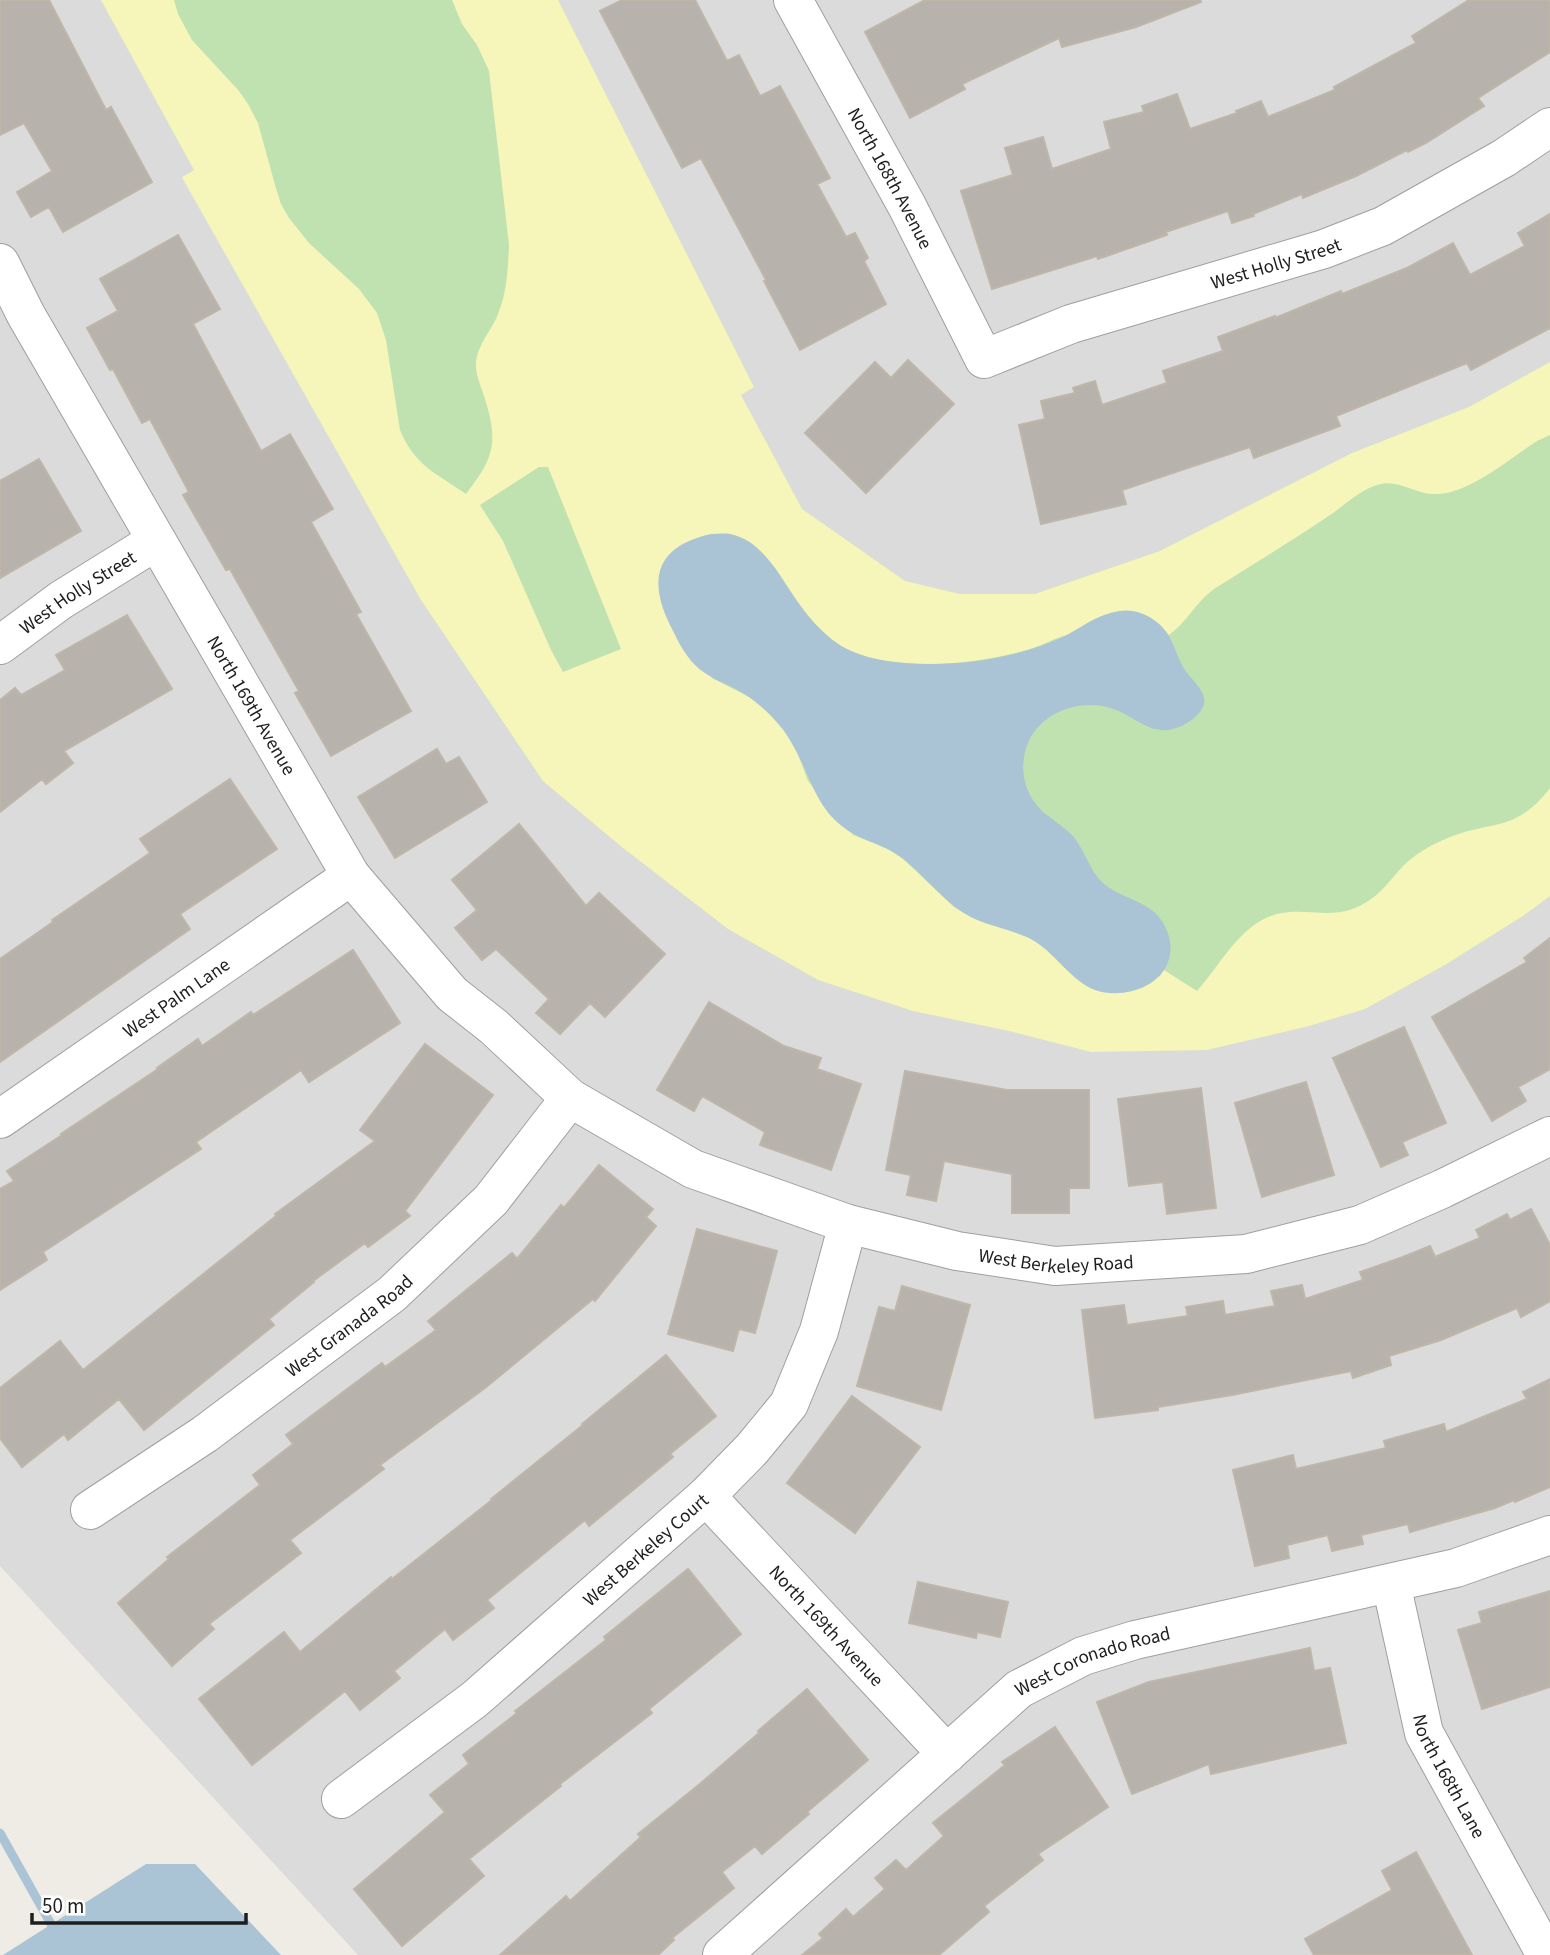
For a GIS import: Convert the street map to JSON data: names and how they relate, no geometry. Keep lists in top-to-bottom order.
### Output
{
  "streets": {
    "street": [
      "North 168th Avenue",
      "West Holly Street",
      "North 169th Avenue",
      "West Palm Lane",
      "West Berkeley Road",
      "West Granada Road",
      "West Berkeley Court",
      "West Coronado Road",
      "North 168th Lane"
    ]
  },
  "crossings": [
    ["North 168th Avenue", "West Holly Street"],
    ["West Holly Street", "North 169th Avenue"],
    ["North 169th Avenue", "West Palm Lane"],
    ["North 169th Avenue", "West Berkeley Road"],
    ["North 169th Avenue", "West Granada Road"],
    ["North 169th Avenue", "West Berkeley Court"],
    ["North 169th Avenue", "West Coronado Road"],
    ["West Berkeley Road", "West Granada Road"],
    ["West Berkeley Road", "West Berkeley Court"],
    ["West Coronado Road", "North 168th Lane"]
  ],
  "scale_bar": "50 m"
}
